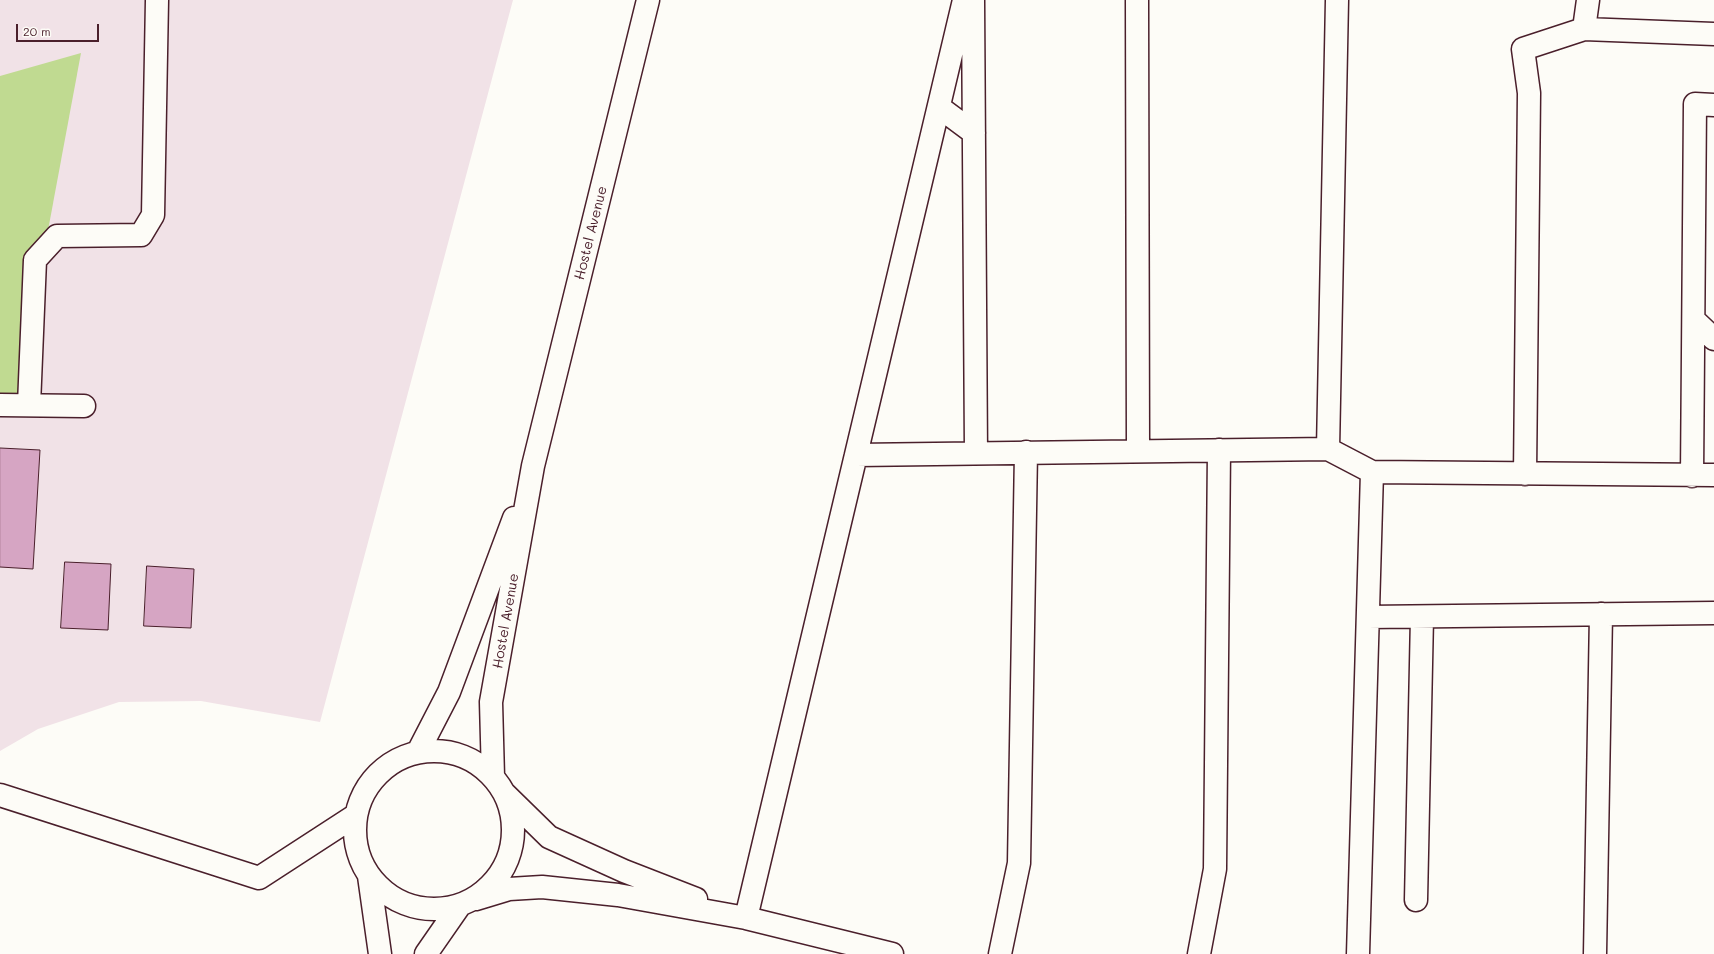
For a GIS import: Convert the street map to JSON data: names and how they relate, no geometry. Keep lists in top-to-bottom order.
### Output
{
  "streets": {
    "street": ["Hostel Avenue"]
  },
  "scale_bar": "20 m"
}
